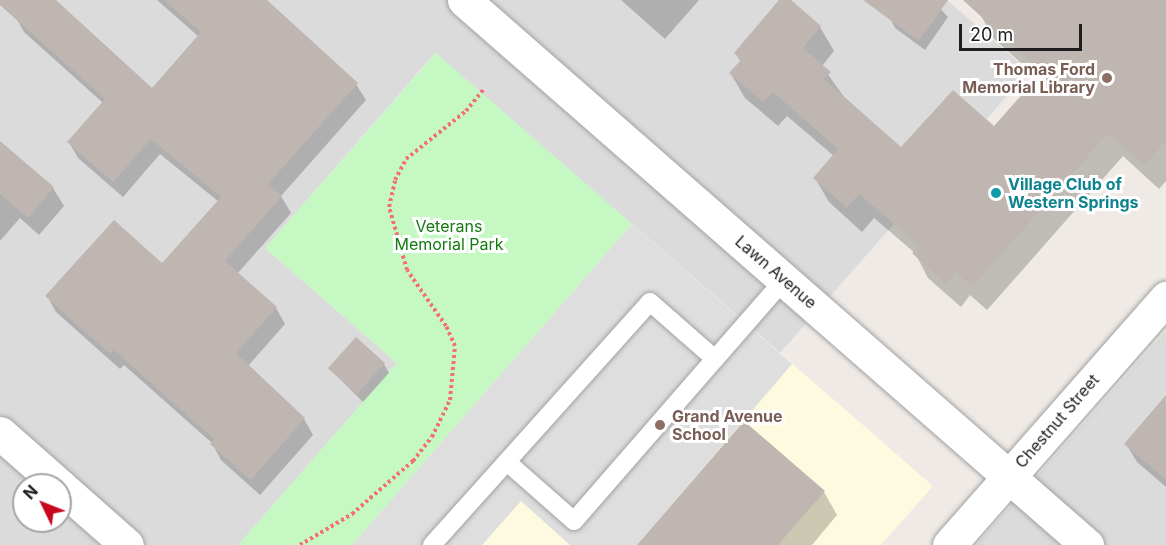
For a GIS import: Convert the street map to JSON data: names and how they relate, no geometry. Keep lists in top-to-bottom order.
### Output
{
  "streets": {
    "street": ["Lawn Avenue", "Chestnut Street"]
  },
  "crossings": [
    ["Lawn Avenue", "Chestnut Street"]
  ],
  "parks": ["Veterans Memorial Park"],
  "places": ["Thomas Ford Memorial Library", "Village Club of Western Springs", "Grand Avenue School"],
  "scale_bar": "20 m",
  "north": "top left"
}
